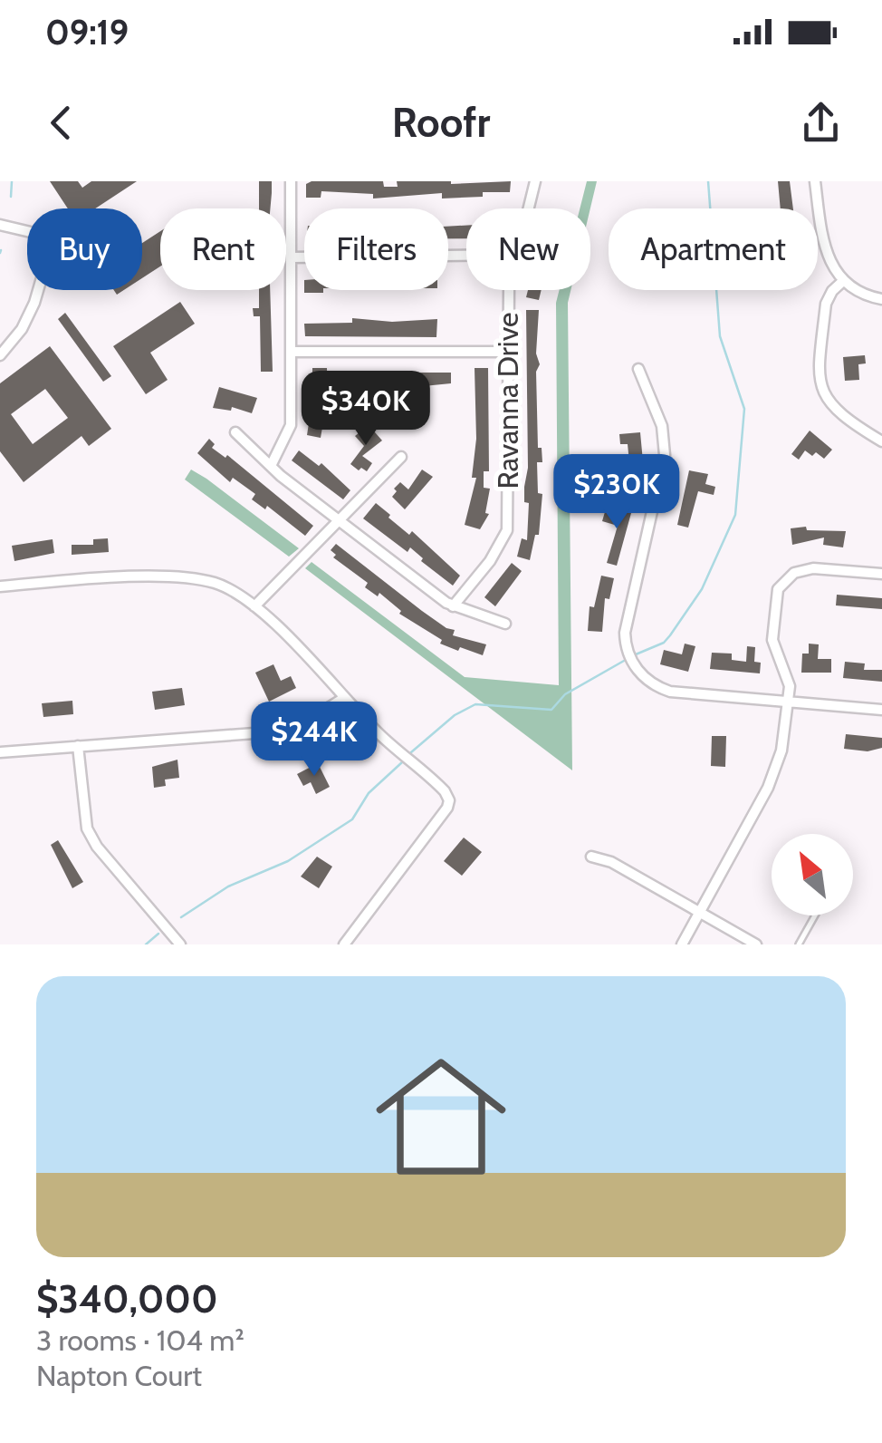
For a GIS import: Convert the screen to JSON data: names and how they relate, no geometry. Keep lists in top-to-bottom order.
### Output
{
  "streets": {
    "street": ["Ravanna Drive"]
  },
  "north": "top left",
  "page": {
    "status": "09:19",
    "header": "Roofr",
    "chip": [
      "Buy",
      "Rent",
      "Filters",
      "New",
      "Apartment"
    ],
    "price": ["$340K", "$230K", "$244K"],
    "list": [
      {
        "name": "$340,000",
        "note": "3 rooms · 104 m² · Napton Court"
      }
    ]
  }
}
